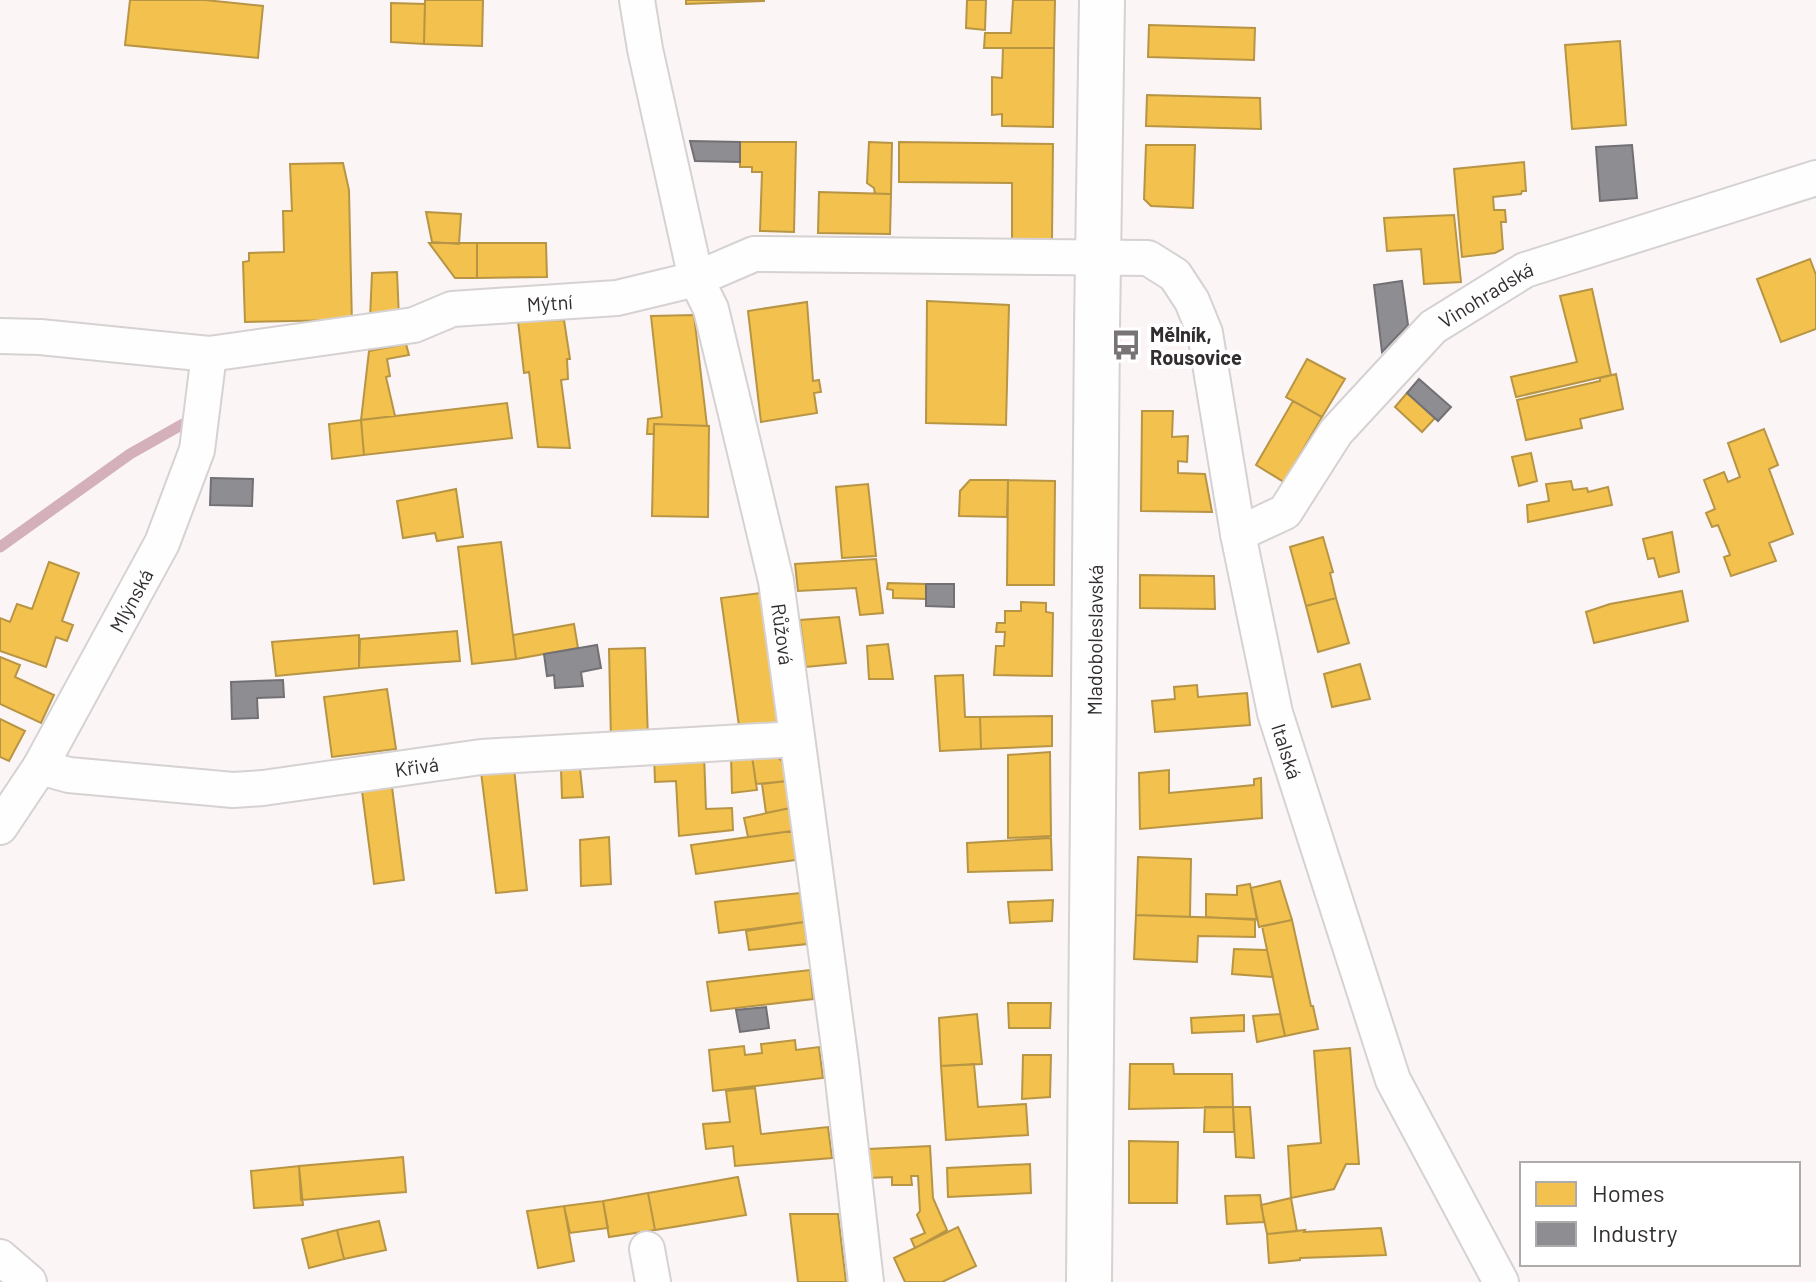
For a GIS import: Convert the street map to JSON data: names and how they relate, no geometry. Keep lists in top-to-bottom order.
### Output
{
  "streets": {
    "main road": ["Mladoboleslavská"],
    "street": [
      "Vinohradská",
      "Mýtní",
      "Mlýnská",
      "Růžová",
      "Italská",
      "Křivá"
    ]
  },
  "crossings": [
    ["Vinohradská", "Italská"],
    ["Mýtní", "Mlýnská"],
    ["Mýtní", "Růžová"],
    ["Mýtní", "Mladoboleslavská"],
    ["Mýtní", "Italská"],
    ["Mlýnská", "Křivá"],
    ["Růžová", "Křivá"],
    ["Mladoboleslavská", "Italská"]
  ],
  "places": {
    "bus stop": ["Mělník, Rousovice"]
  },
  "legend": ["Homes", "Industry"]
}
